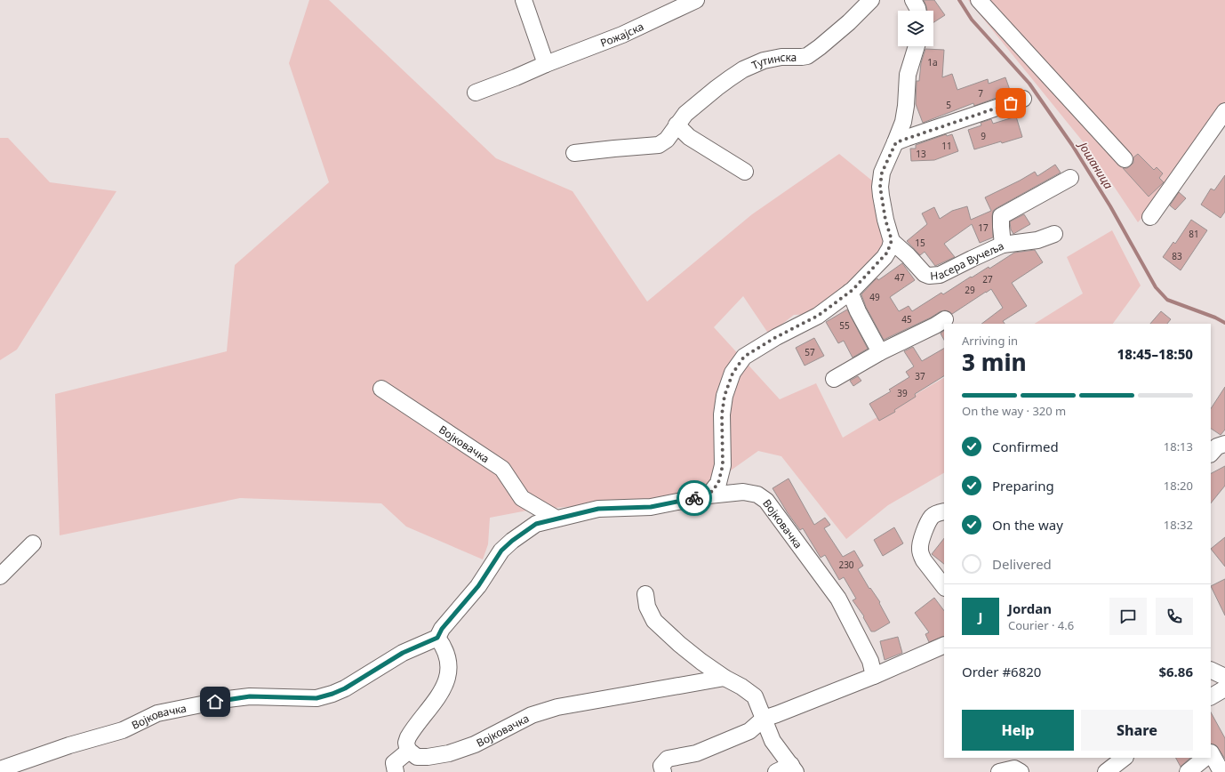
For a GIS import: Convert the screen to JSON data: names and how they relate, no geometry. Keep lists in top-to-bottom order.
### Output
{
  "streets": {
    "street": [
      "Рожајска",
      "Тутинска",
      "Насера Вучеља",
      "Војковачка"
    ]
  },
  "water": ["Јошаница"],
  "house_numbers": [
    "1a",
    "7",
    "5",
    "9",
    "11",
    "13",
    "17",
    "81",
    "15",
    "83",
    "47",
    "27",
    "29",
    "49",
    "45",
    "55",
    "57",
    "37",
    "39",
    "230"
  ],
  "page": {
    "heading": ["3 min", "Arriving in", "18:45–18:50"],
    "panel": [
      "Jordan",
      "Courier · 4.6",
      "Order #6820",
      "$6.86"
    ],
    "bar": "On the way · 320 m",
    "list": [
      ["Confirmed", "18:13"],
      ["Preparing", "18:20"],
      ["On the way", "18:32"],
      "Delivered"
    ],
    "round": "J",
    "buttons": ["Help", "Share"]
  }
}
